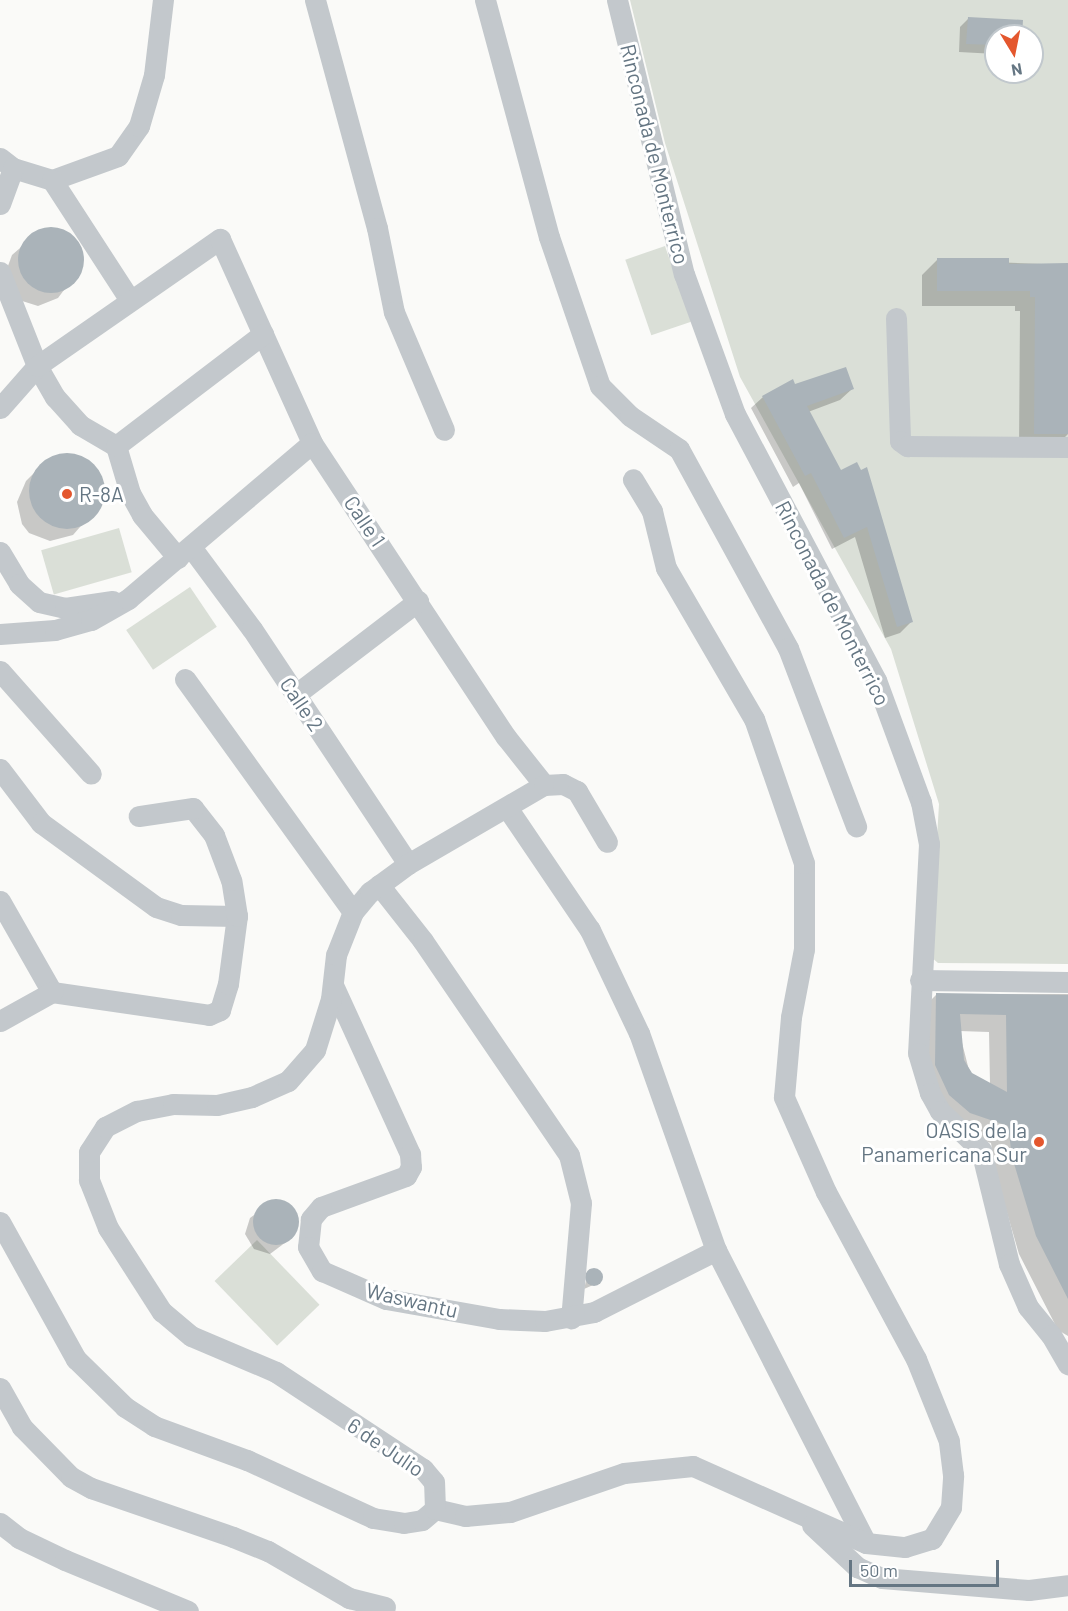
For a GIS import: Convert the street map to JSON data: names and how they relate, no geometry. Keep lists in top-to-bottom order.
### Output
{
  "streets": {
    "street": [
      "Rinconada de Monterrico",
      "Calle 1",
      "Calle 2",
      "Waswantu",
      "6 de Julio"
    ]
  },
  "crossings": [
    ["Waswantu", "6 de Julio"]
  ],
  "places": ["R-8A", "OASIS de la Panamericana Sur"],
  "scale_bar": "50 m",
  "north": "bottom"
}
